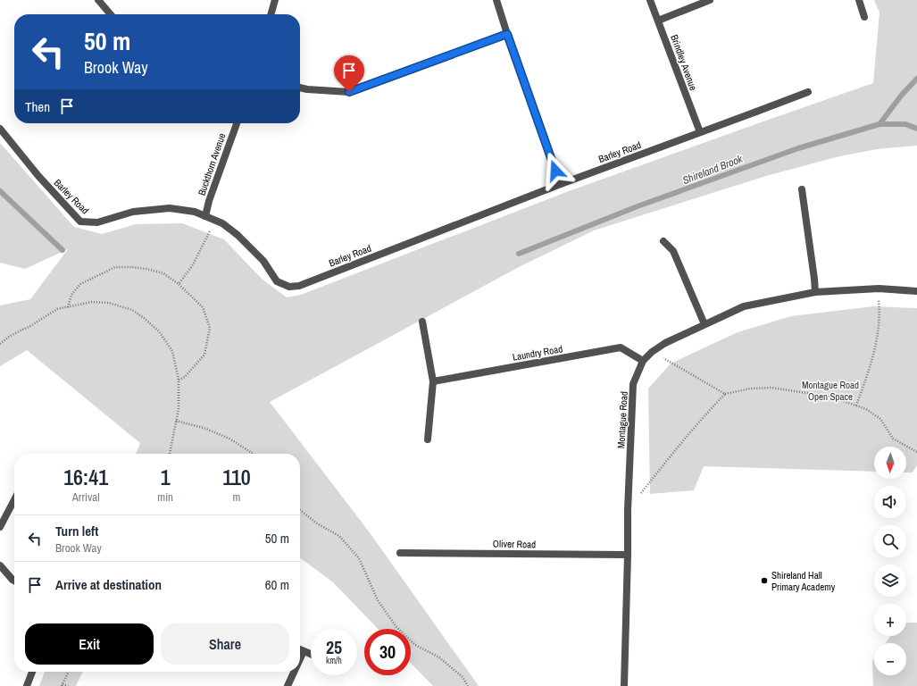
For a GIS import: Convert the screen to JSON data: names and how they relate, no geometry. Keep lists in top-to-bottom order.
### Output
{
  "streets": {
    "street": [
      "Brindley Avenue",
      "Barley Road",
      "Buckthorn Avenue",
      "Laundry Road",
      "Montague Road",
      "Oliver Road"
    ]
  },
  "crossings": [
    ["Brindley Avenue", "Barley Road"],
    ["Barley Road", "Buckthorn Avenue"],
    ["Laundry Road", "Montague Road"],
    ["Montague Road", "Oliver Road"]
  ],
  "water": ["Shireland Brook"],
  "parks": ["Montague Road Open Space"],
  "places": ["Shireland Hall Primary Academy"],
  "north": "bottom",
  "page": {
    "turn": ["50 m", "Brook Way"],
    "then": "Then",
    "map_buttons": ["+", "−"],
    "eta": [
      "16:41",
      "Arrival",
      "1",
      "min",
      "110",
      "m"
    ],
    "list": [
      {
        "name": "Turn left",
        "note": "Brook Way",
        "value": "50 m"
      },
      {
        "name": "Arrive at destination",
        "value": "60 m"
      }
    ],
    "buttons": ["Exit", "Share"],
    "speed": "25 km/h",
    "limit": "30"
  }
}
